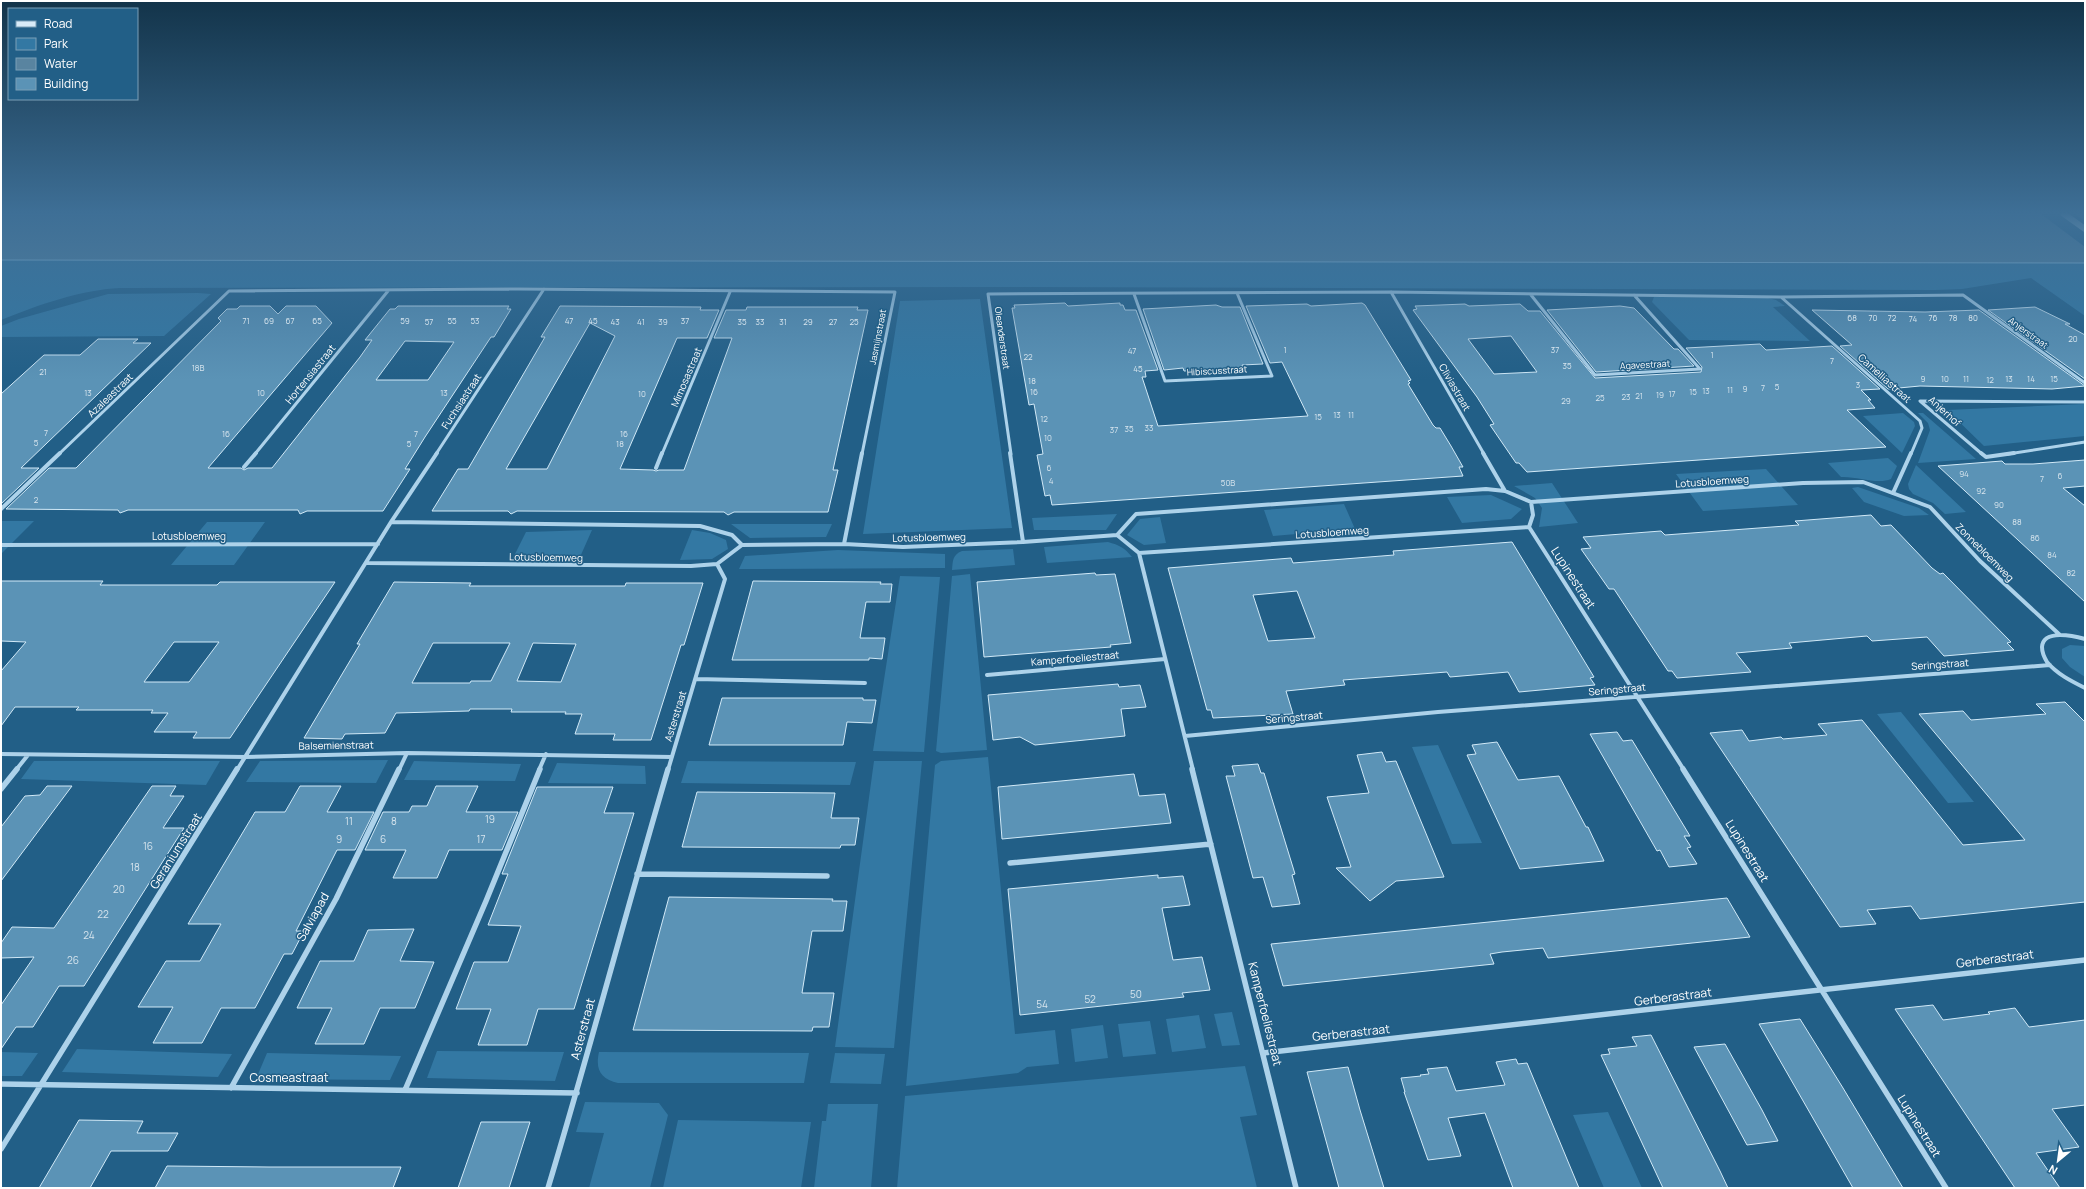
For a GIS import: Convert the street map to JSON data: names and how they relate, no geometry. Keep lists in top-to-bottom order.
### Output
{
  "streets": {
    "street": [
      "Anjerstraat",
      "Jasmijnstraat",
      "Oleanderstraat",
      "Agavestraat",
      "Hibiscusstraat",
      "Hortensiastraat",
      "Mimosastraat",
      "Camelliastraat",
      "Cliviastraat",
      "Azaleastraat",
      "Fuchsiastraat",
      "Anjerhof",
      "Lotusbloemweg",
      "Zonnebloemweg",
      "Lupinestraat",
      "Kamperfoeliestraat",
      "Seringstraat",
      "Asterstraat",
      "Balsemienstraat",
      "Geraniumstraat",
      "Salviapad",
      "Gerberastraat",
      "Cosmeastraat"
    ]
  },
  "crossings": [
    ["Anjerstraat", "Oleanderstraat"],
    ["Jasmijnstraat", "Hortensiastraat"],
    ["Jasmijnstraat", "Mimosastraat"],
    ["Jasmijnstraat", "Azaleastraat"],
    ["Jasmijnstraat", "Fuchsiastraat"],
    ["Jasmijnstraat", "Lotusbloemweg"],
    ["Oleanderstraat", "Agavestraat"],
    ["Oleanderstraat", "Hibiscusstraat"],
    ["Oleanderstraat", "Camelliastraat"],
    ["Oleanderstraat", "Cliviastraat"],
    ["Oleanderstraat", "Lotusbloemweg"],
    ["Camelliastraat", "Lotusbloemweg"],
    ["Camelliastraat", "Zonnebloemweg"],
    ["Cliviastraat", "Lotusbloemweg"],
    ["Lotusbloemweg", "Zonnebloemweg"],
    ["Lotusbloemweg", "Lupinestraat"],
    ["Lotusbloemweg", "Kamperfoeliestraat"],
    ["Lotusbloemweg", "Asterstraat"],
    ["Lotusbloemweg", "Geraniumstraat"],
    ["Lupinestraat", "Seringstraat"],
    ["Lupinestraat", "Gerberastraat"],
    ["Kamperfoeliestraat", "Seringstraat"],
    ["Kamperfoeliestraat", "Gerberastraat"],
    ["Asterstraat", "Balsemienstraat"],
    ["Asterstraat", "Cosmeastraat"],
    ["Balsemienstraat", "Geraniumstraat"],
    ["Balsemienstraat", "Salviapad"],
    ["Geraniumstraat", "Cosmeastraat"],
    ["Salviapad", "Cosmeastraat"]
  ],
  "house_numbers": [
    "68",
    "70",
    "72",
    "76",
    "78",
    "80",
    "74",
    "71",
    "69",
    "67",
    "65",
    "59",
    "55",
    "53",
    "47",
    "45",
    "37",
    "57",
    "43",
    "41",
    "39",
    "35",
    "33",
    "31",
    "29",
    "27",
    "25",
    "20",
    "1",
    "37",
    "47",
    "1",
    "22",
    "7",
    "35",
    "18B",
    "45",
    "21",
    "9",
    "10",
    "11",
    "13",
    "14",
    "15",
    "12",
    "18",
    "3",
    "5",
    "7",
    "9",
    "11",
    "13",
    "16",
    "15",
    "13",
    "10",
    "13",
    "10",
    "17",
    "19",
    "21",
    "23",
    "25",
    "29",
    "13",
    "11",
    "15",
    "12",
    "33",
    "35",
    "37",
    "7",
    "16",
    "7",
    "16",
    "10",
    "5",
    "5",
    "18",
    "6",
    "94",
    "6",
    "7",
    "4",
    "50B",
    "92",
    "2",
    "90",
    "88",
    "86",
    "84",
    "82",
    "19",
    "11",
    "8",
    "9",
    "6",
    "17",
    "16",
    "18",
    "20",
    "22",
    "24",
    "26",
    "50",
    "52",
    "54"
  ],
  "legend": [
    "Road",
    "Park",
    "Water",
    "Building"
  ],
  "north": "bottom left"
}
